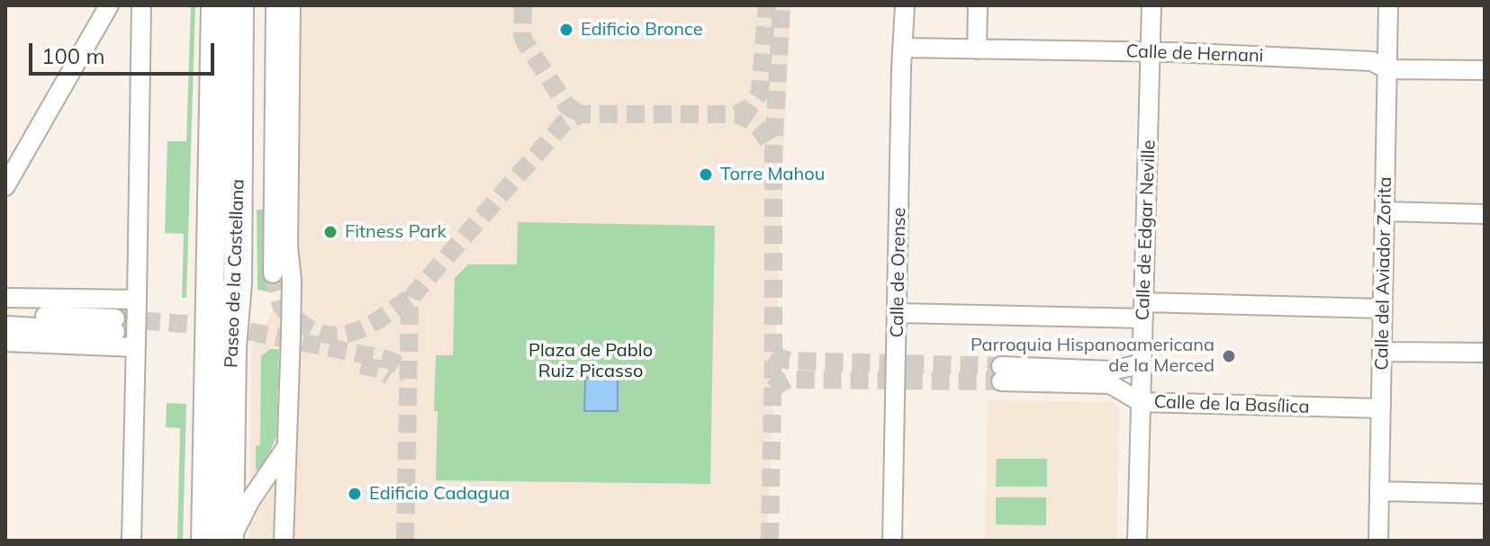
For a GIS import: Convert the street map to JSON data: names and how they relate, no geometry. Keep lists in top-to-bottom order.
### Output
{
  "streets": {
    "highway": ["Paseo de la Castellana"],
    "street": [
      "Calle de Hernani",
      "Calle de Edgar Neville",
      "Calle de Orense",
      "Calle del Aviador Zorita",
      "Calle de la Basílica"
    ]
  },
  "crossings": [
    ["Calle de Hernani", "Calle de Edgar Neville"],
    ["Calle de Hernani", "Calle de Orense"],
    ["Calle de Hernani", "Calle del Aviador Zorita"],
    ["Calle de Edgar Neville", "Calle de la Basílica"],
    ["Calle del Aviador Zorita", "Calle de la Basílica"]
  ],
  "parks": ["Plaza de Pablo Ruiz Picasso"],
  "places": [
    "Edificio Bronce",
    "Torre Mahou",
    "Fitness Park",
    "Parroquia Hispanoamericana de la Merced",
    "Edificio Cadagua"
  ],
  "scale_bar": "100 m"
}
